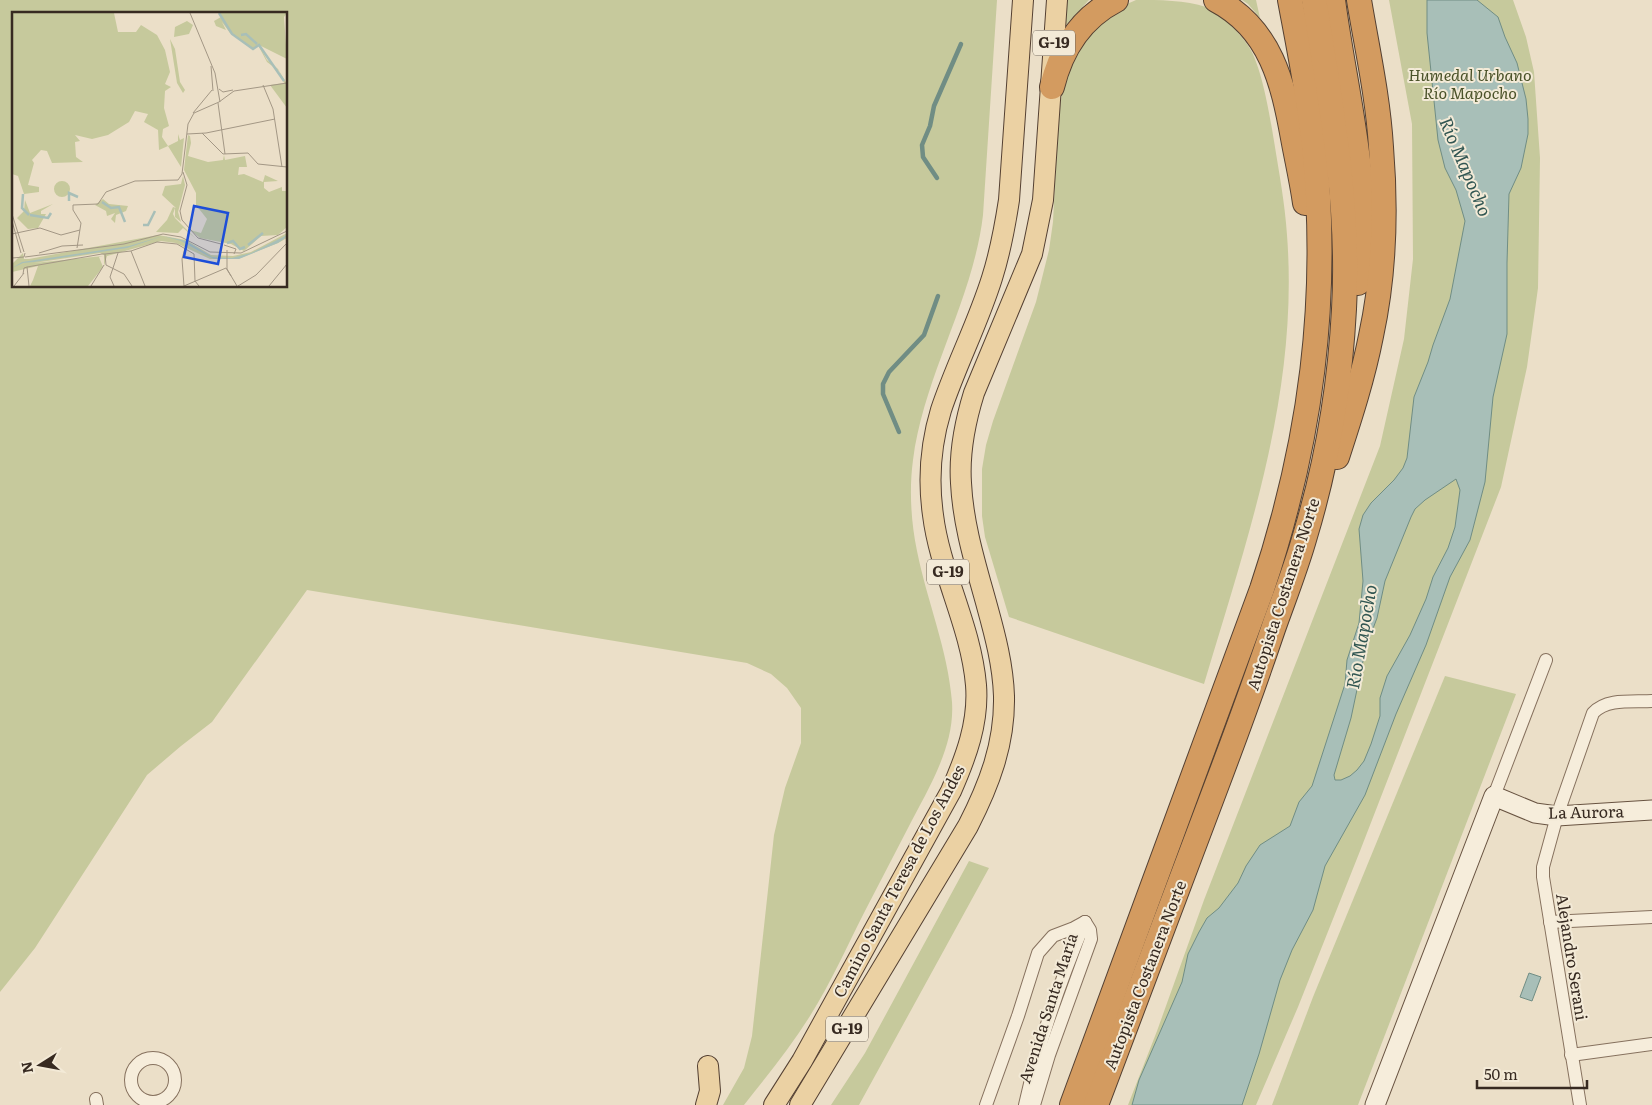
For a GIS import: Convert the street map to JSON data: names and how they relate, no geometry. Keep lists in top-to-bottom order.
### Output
{
  "streets": {
    "highway": ["Autopista Costanera Norte"],
    "main road": ["G-19", "Camino Santa Teresa de Los Andes"],
    "street": ["La Aurora", "Alejandro Serani", "Avenida Santa María"]
  },
  "crossings": [
    ["La Aurora", "Alejandro Serani"]
  ],
  "water": ["Río Mapocho"],
  "parks": ["Humedal Urbano Río Mapocho"],
  "scale_bar": "50 m",
  "north": "left"
}
